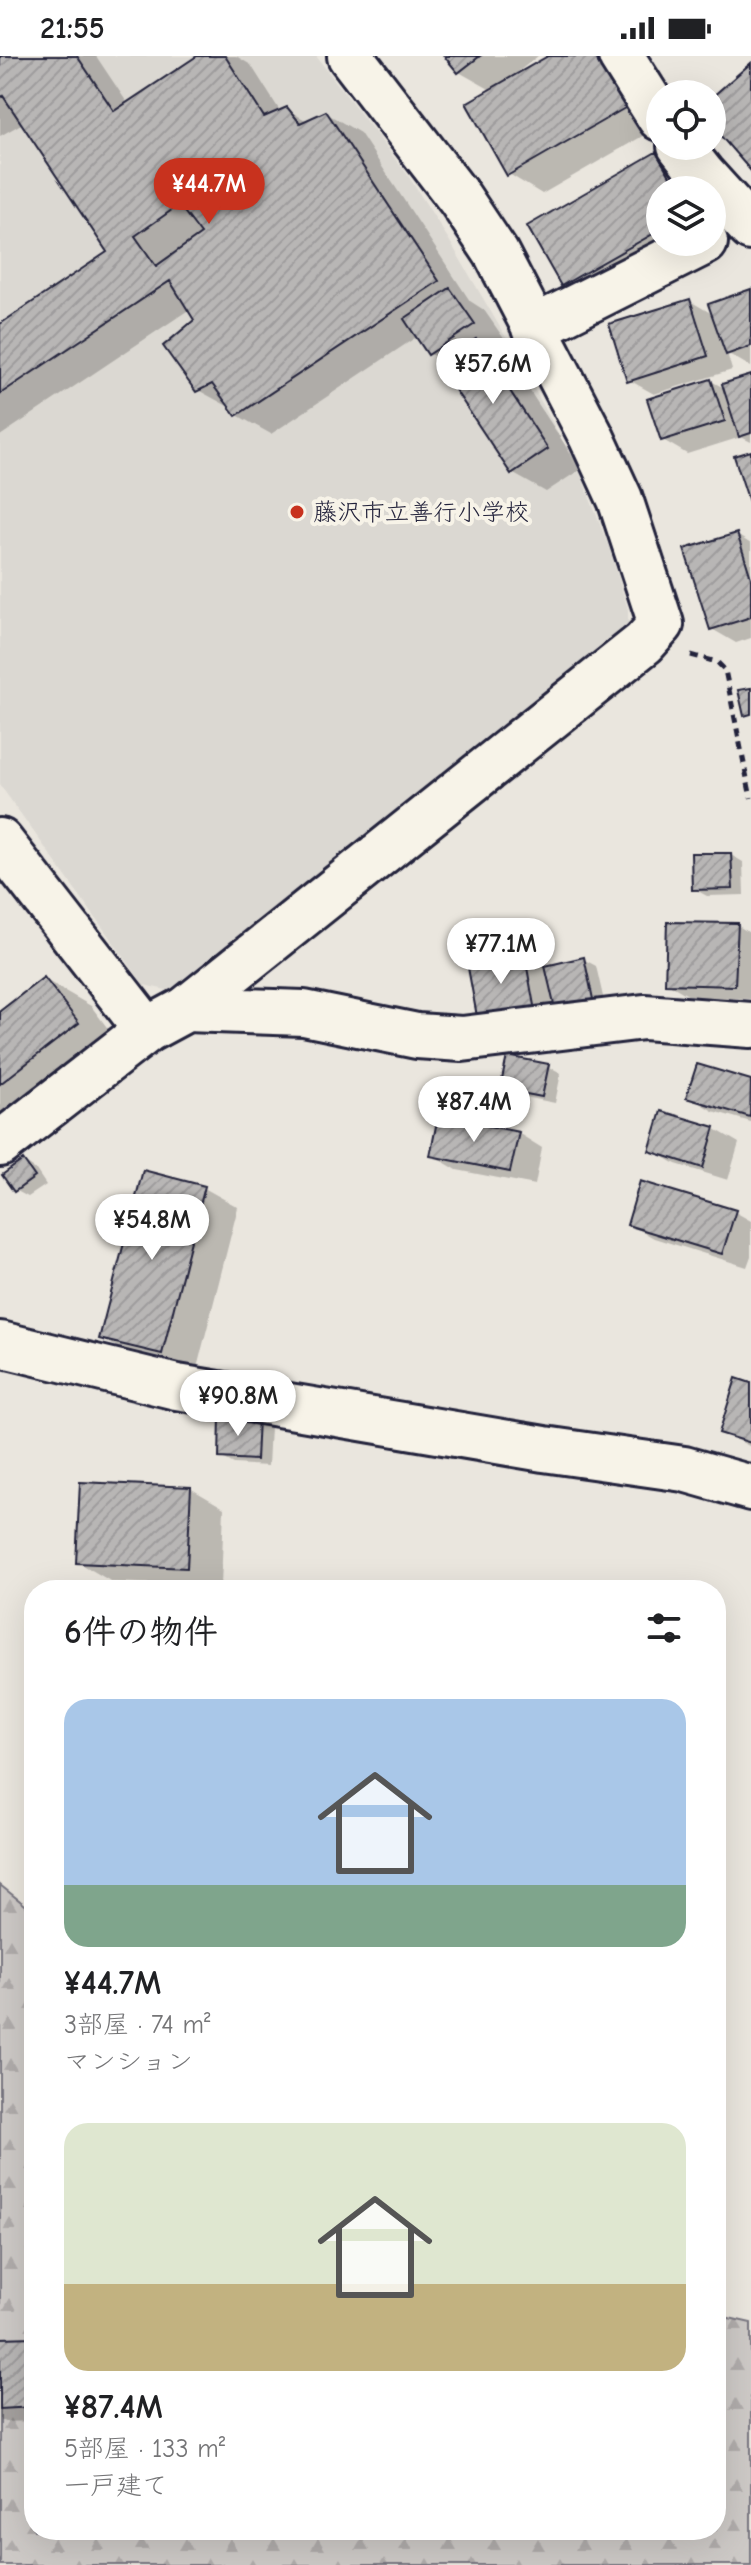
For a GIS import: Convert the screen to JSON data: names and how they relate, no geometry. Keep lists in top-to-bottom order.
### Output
{
  "places": ["藤沢市立善行小学校"],
  "page": {
    "status": "21:55",
    "price": [
      "¥44.7M",
      "¥57.6M",
      "¥77.1M",
      "¥87.4M",
      "¥54.8M",
      "¥90.8M"
    ],
    "heading": "6件の物件",
    "list": [
      {
        "name": "¥44.7M",
        "note": "3部屋 · 74 m² · マンション"
      },
      {
        "name": "¥87.4M",
        "note": "5部屋 · 133 m² · 一戸建て"
      }
    ]
  }
}
